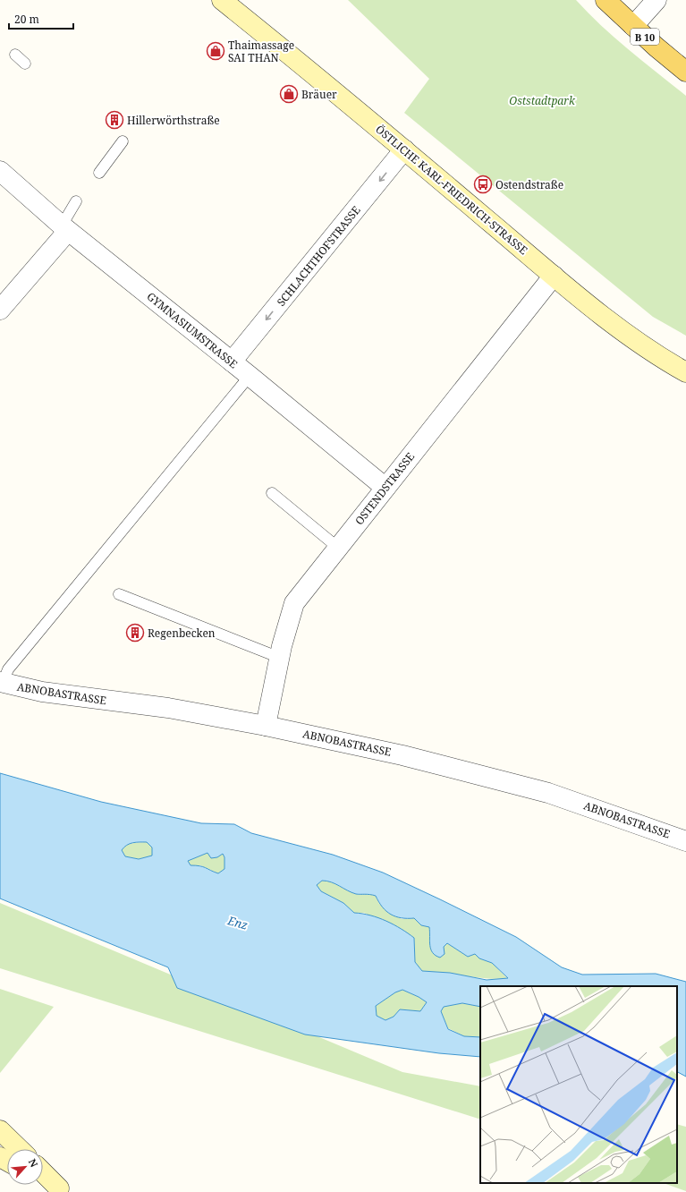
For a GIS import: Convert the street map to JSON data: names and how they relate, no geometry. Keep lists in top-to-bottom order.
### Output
{
  "streets": {
    "main road": ["B 10", "ÖSTLICHE KARL-FRIEDRICH-STRASSE"],
    "street": [
      "SCHLACHTHOFSTRASSE",
      "GYMNASIUMSTRASSE",
      "OSTENDSTRASSE",
      "ABNOBASTRASSE"
    ]
  },
  "crossings": [
    ["ÖSTLICHE KARL-FRIEDRICH-STRASSE", "SCHLACHTHOFSTRASSE"],
    ["ÖSTLICHE KARL-FRIEDRICH-STRASSE", "OSTENDSTRASSE"],
    ["SCHLACHTHOFSTRASSE", "GYMNASIUMSTRASSE"],
    ["GYMNASIUMSTRASSE", "OSTENDSTRASSE"],
    ["OSTENDSTRASSE", "ABNOBASTRASSE"]
  ],
  "one_way": ["SCHLACHTHOFSTRASSE"],
  "water": ["Enz"],
  "parks": ["Oststadtpark"],
  "places": {
    "shop": ["Thaimassage SAI THAN", "Bräuer"],
    "building": ["Hillerwörthstraße", "Regenbecken"],
    "bus stop": ["Ostendstraße"]
  },
  "scale_bar": "20 m",
  "north": "top right"
}
